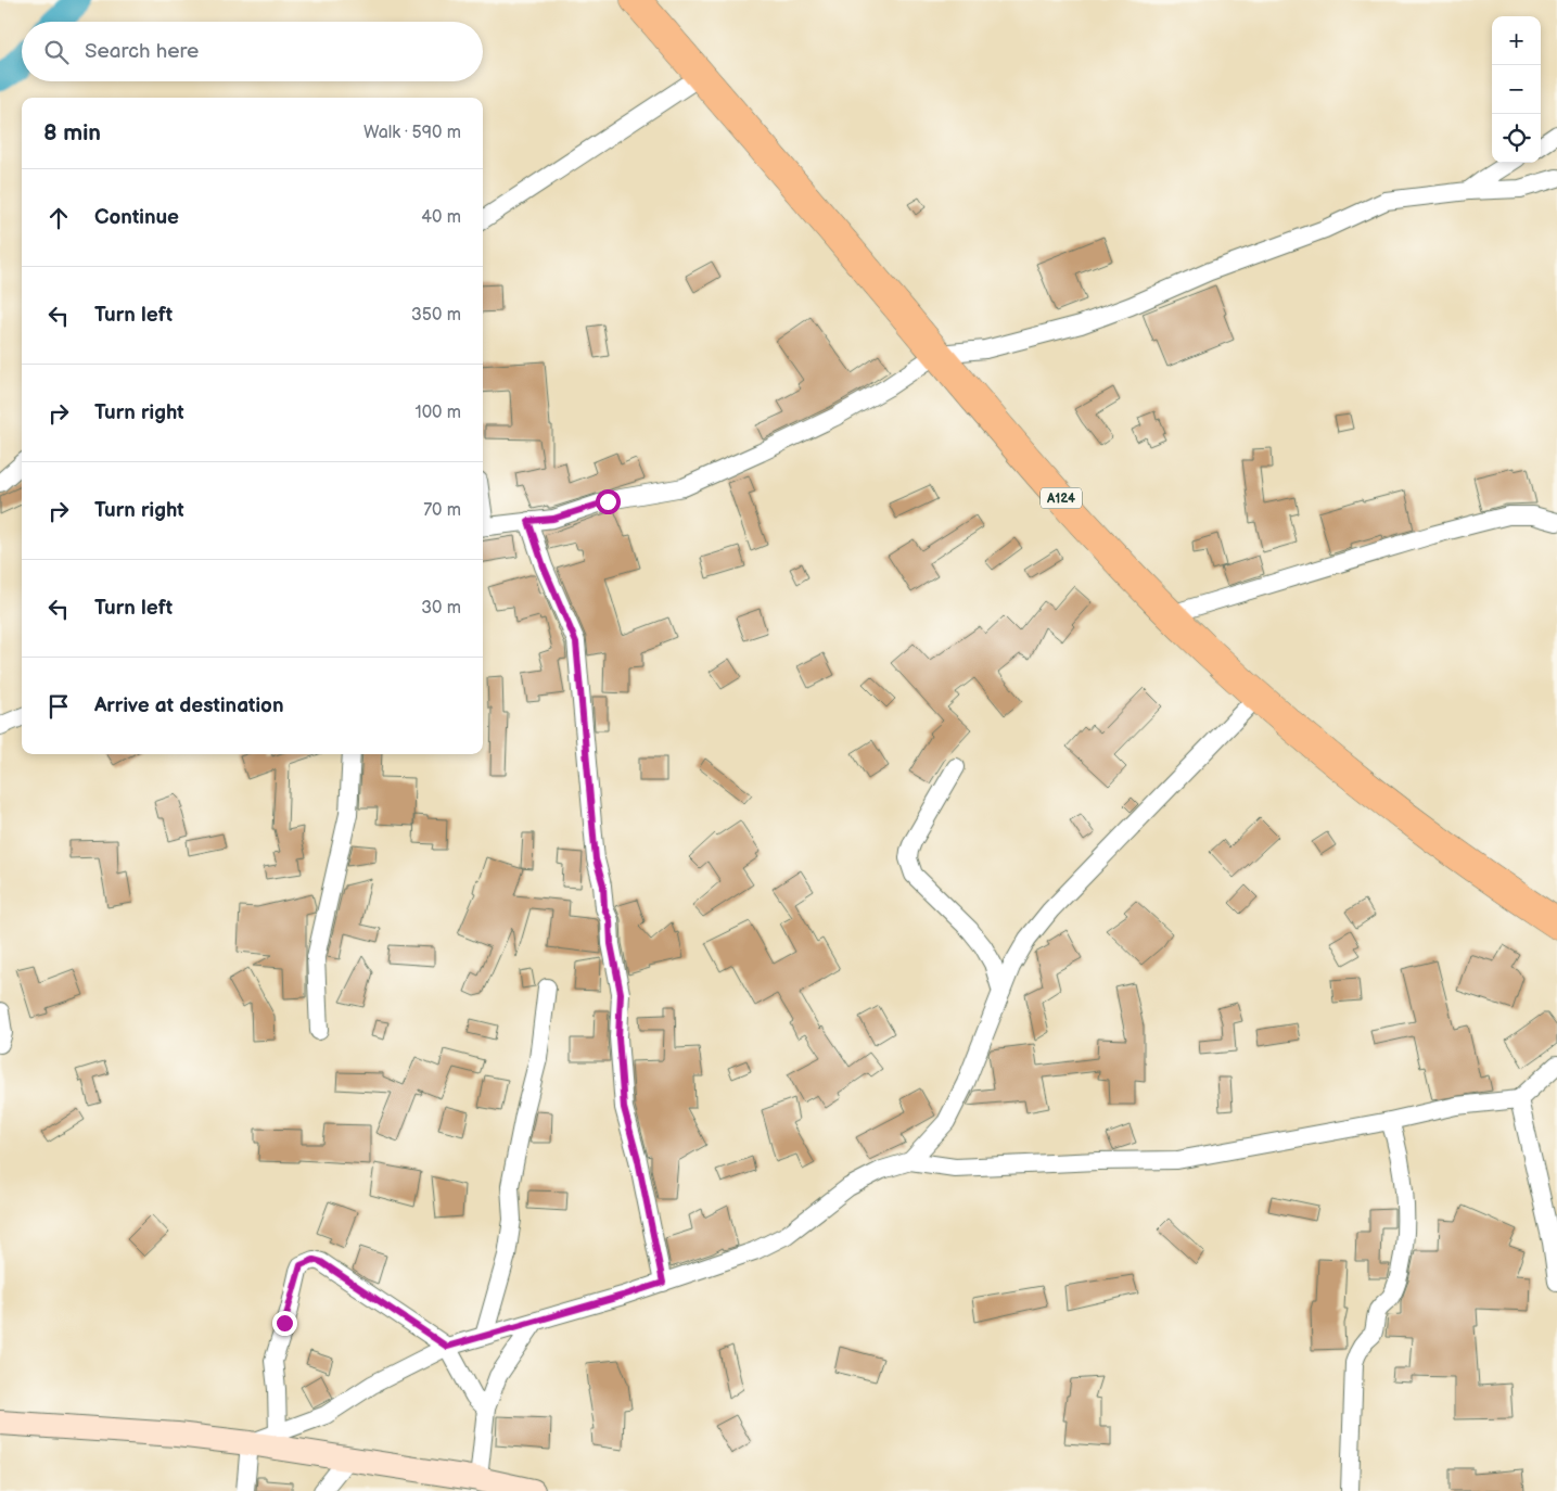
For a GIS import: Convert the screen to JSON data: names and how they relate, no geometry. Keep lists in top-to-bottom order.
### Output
{
  "streets": {
    "highway": ["A124"]
  },
  "page": {
    "map_buttons": ["+", "−"],
    "search": "Search here",
    "heading": ["8 min", "Walk · 590 m"],
    "list": [
      ["Continue", "40 m"],
      ["Turn left", "350 m"],
      ["Turn right", "100 m"],
      ["Turn right", "70 m"],
      ["Turn left", "30 m"],
      "Arrive at destination"
    ]
  }
}
